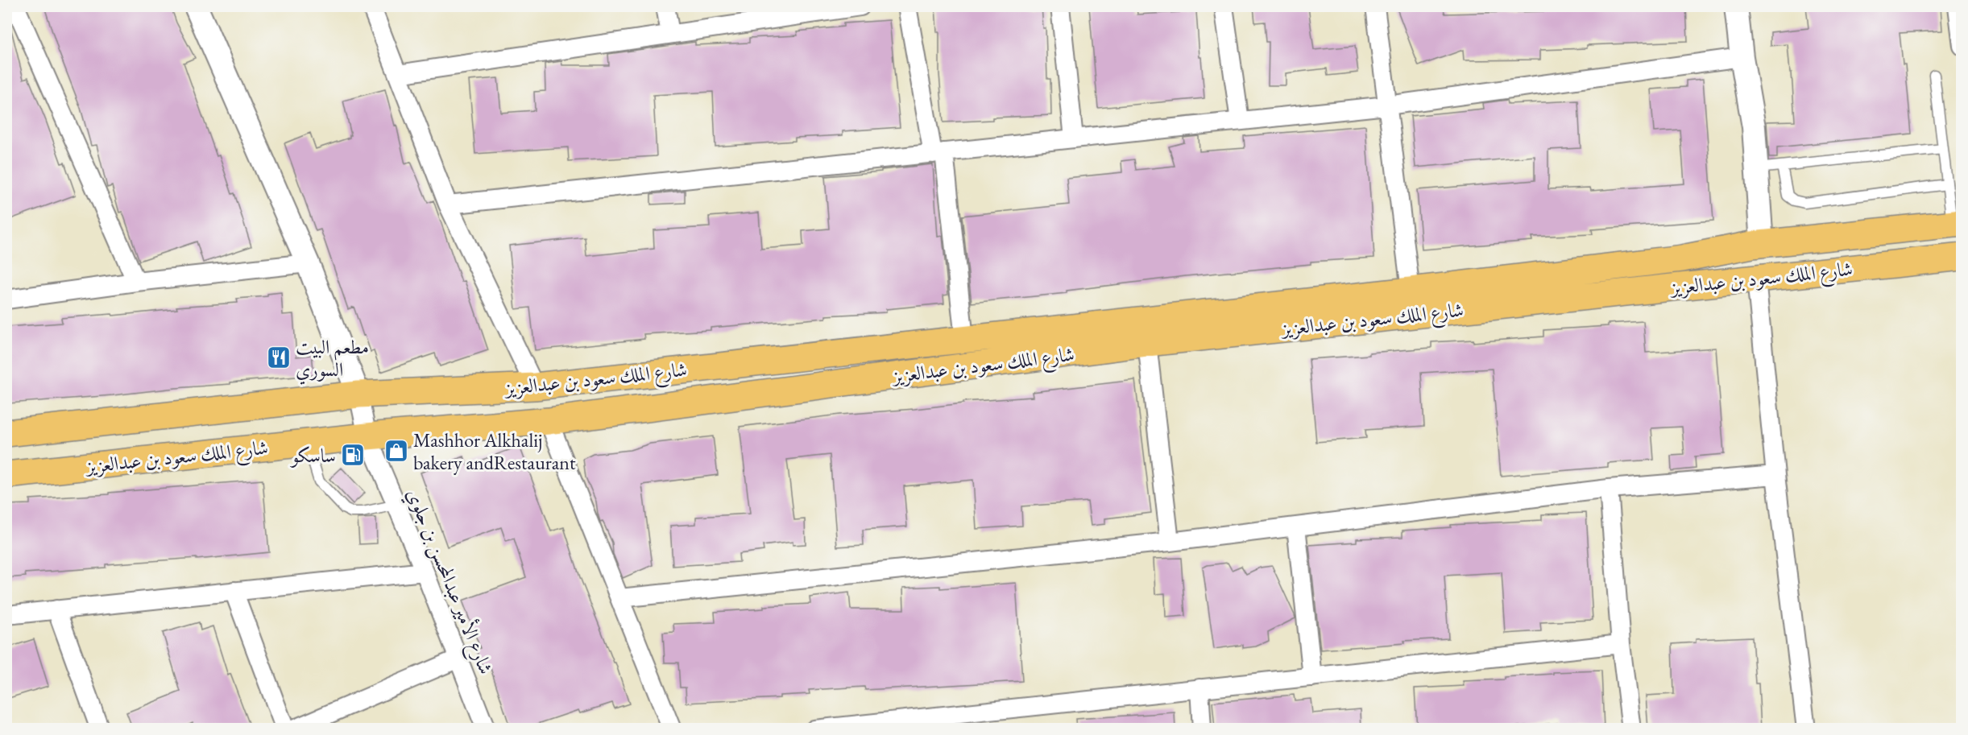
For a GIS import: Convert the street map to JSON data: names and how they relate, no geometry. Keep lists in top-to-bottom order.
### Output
{
  "streets": {
    "main road": ["شارع الملك سعود بن عبدالعزيز"],
    "street": ["شارع الأمير عبدالمحسن بن جلوي"]
  },
  "crossings": [
    ["شارع الملك سعود بن عبدالعزيز", "شارع الأمير عبدالمحسن بن جلوي"]
  ],
  "places": {
    "restaurant": ["مطعم البيت السوري"],
    "shop": ["Mashhor Alkhalij bakery andRestaurant"],
    "fuel station": ["ساسكو"]
  }
}
